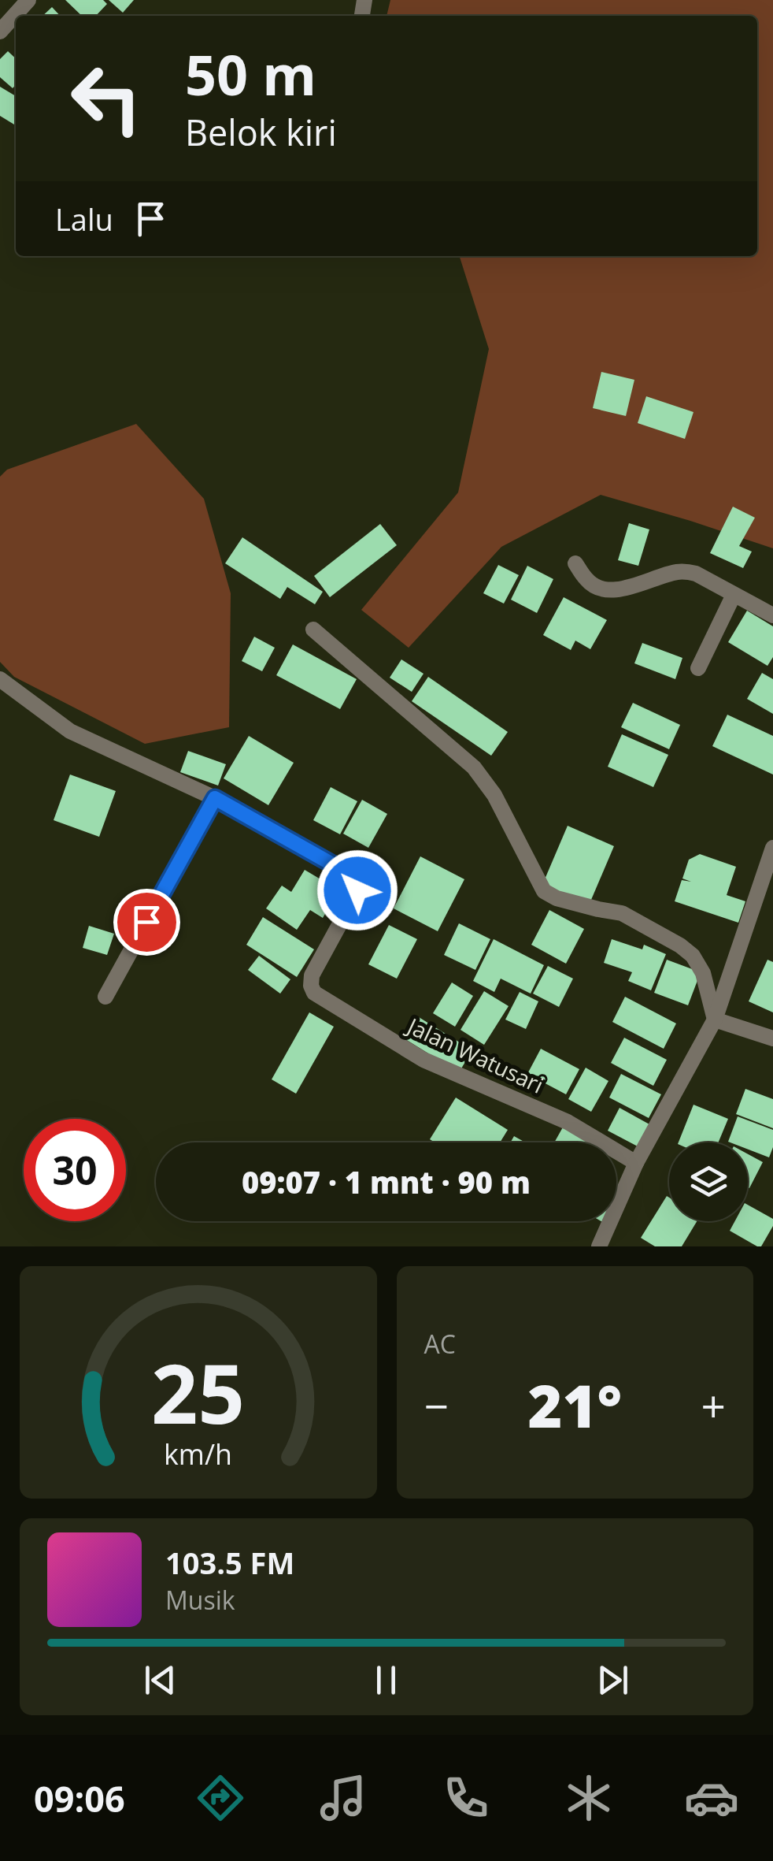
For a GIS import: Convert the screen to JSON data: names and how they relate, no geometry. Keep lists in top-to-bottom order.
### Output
{
  "streets": {
    "street": ["Jalan Watusari"]
  },
  "page": {
    "turn": ["50 m", "Belok kiri"],
    "then": "Lalu",
    "limit": "30",
    "trip": "09:07 · 1 mnt · 90 m",
    "tile": "AC",
    "heat": ["−", "21°", "+"],
    "song": ["103.5 FM", "Musik"],
    "tabs": "09:06",
    "gauge": ["25", "km/h"]
  }
}
